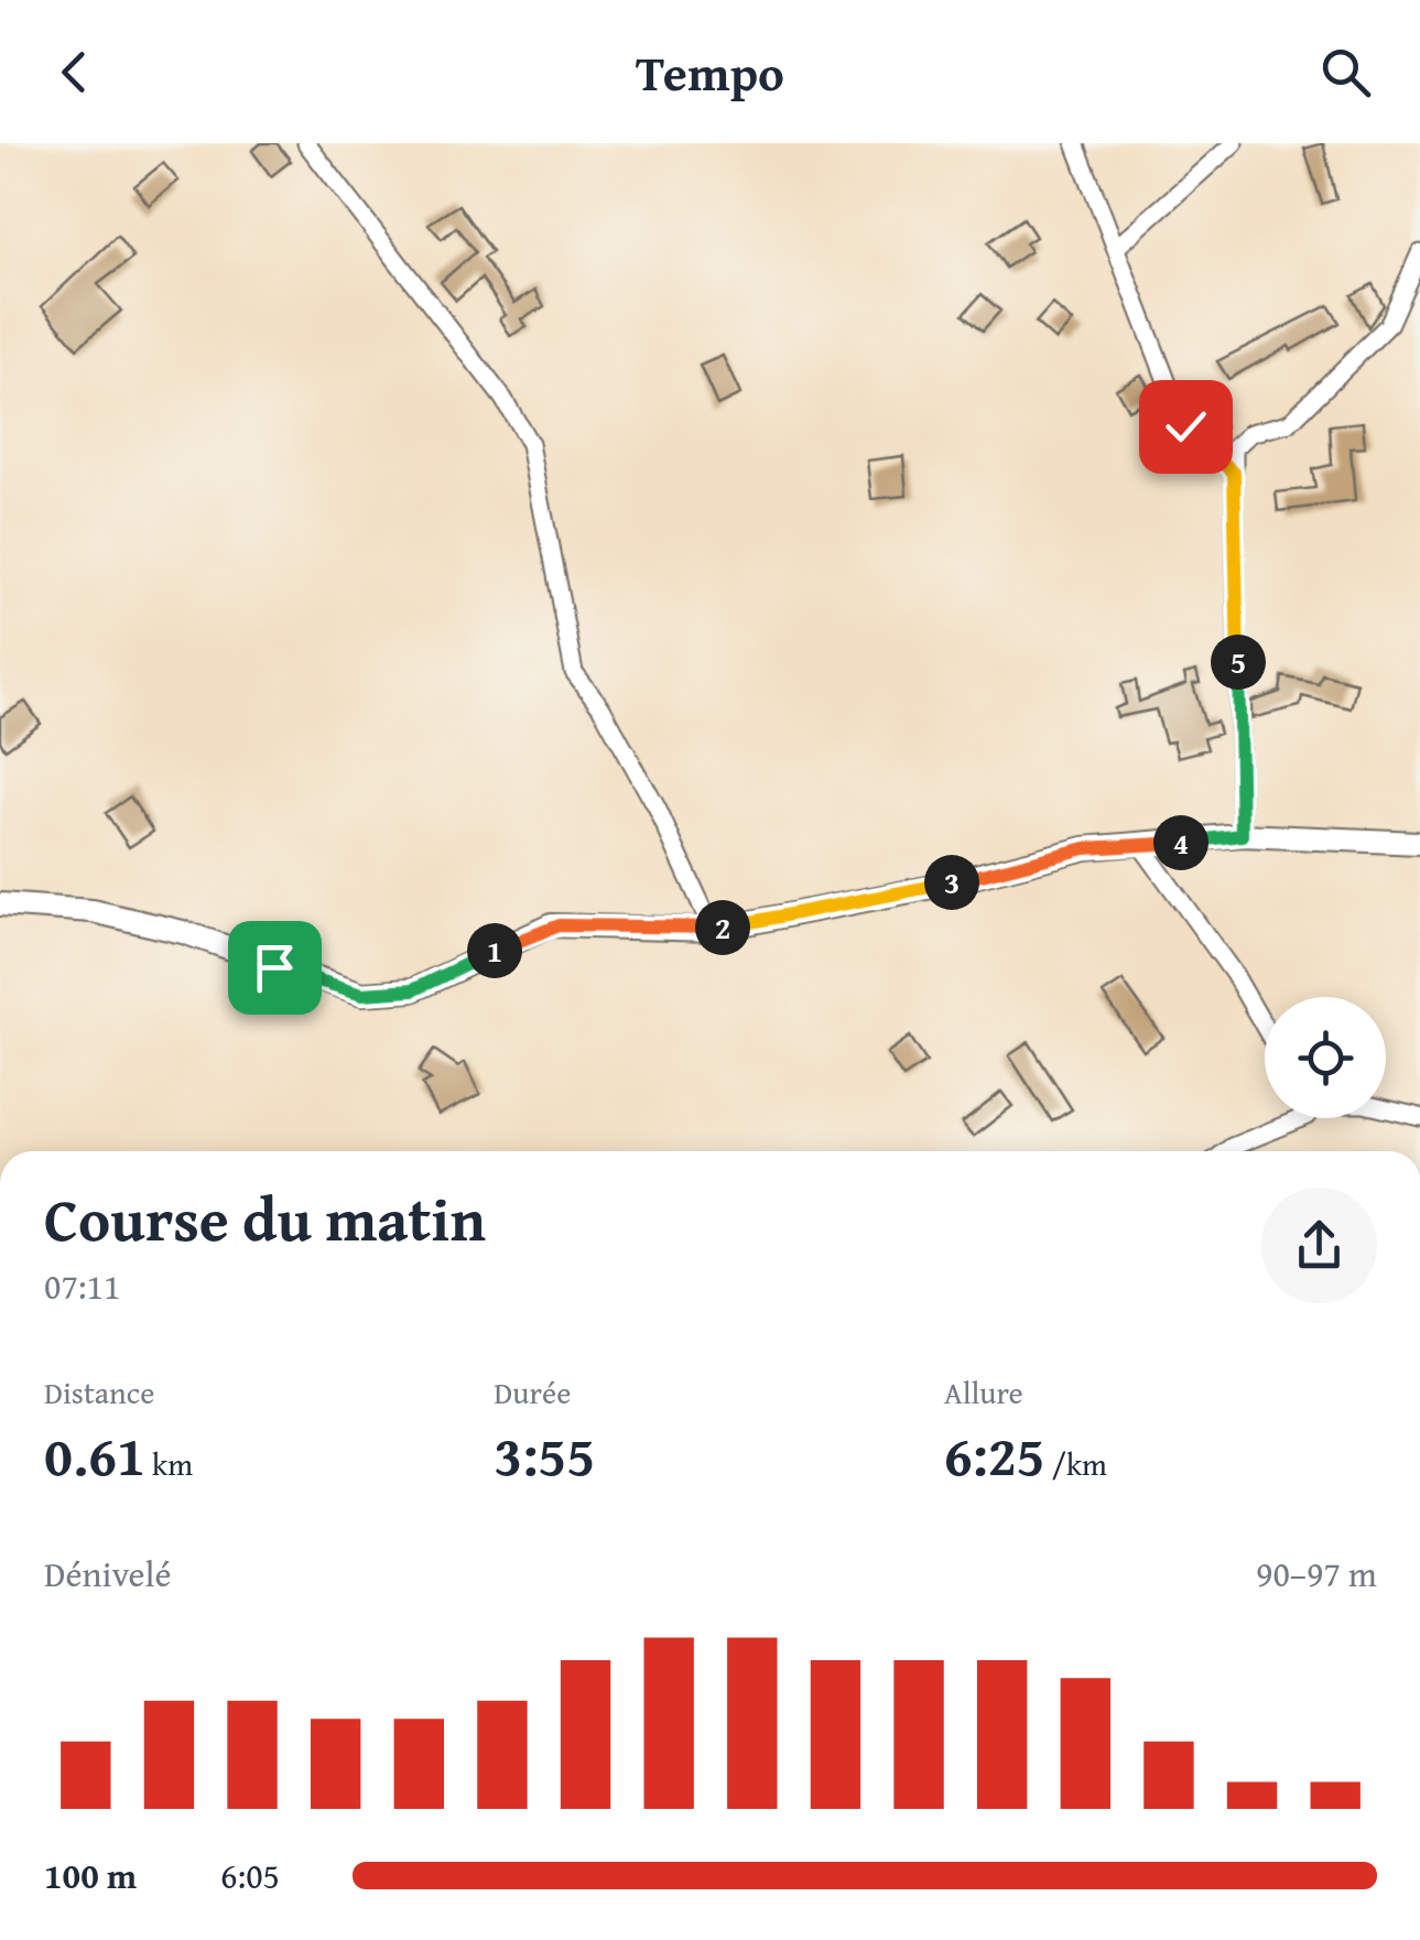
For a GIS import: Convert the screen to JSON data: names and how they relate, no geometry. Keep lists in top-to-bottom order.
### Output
{
  "page": {
    "header": "Tempo",
    "pins": [
      "5",
      "4",
      "3",
      "2",
      "1"
    ],
    "heading": ["Course du matin", "07:11"],
    "stats": [
      ["Distance", "0.61 km"],
      ["Durée", "3:55"],
      ["Allure", "6:25 /km"]
    ],
    "chart": ["Dénivelé", "90–97 m"],
    "list": [
      {
        "name": "100 m",
        "note": "6:05"
      }
    ]
  }
}
